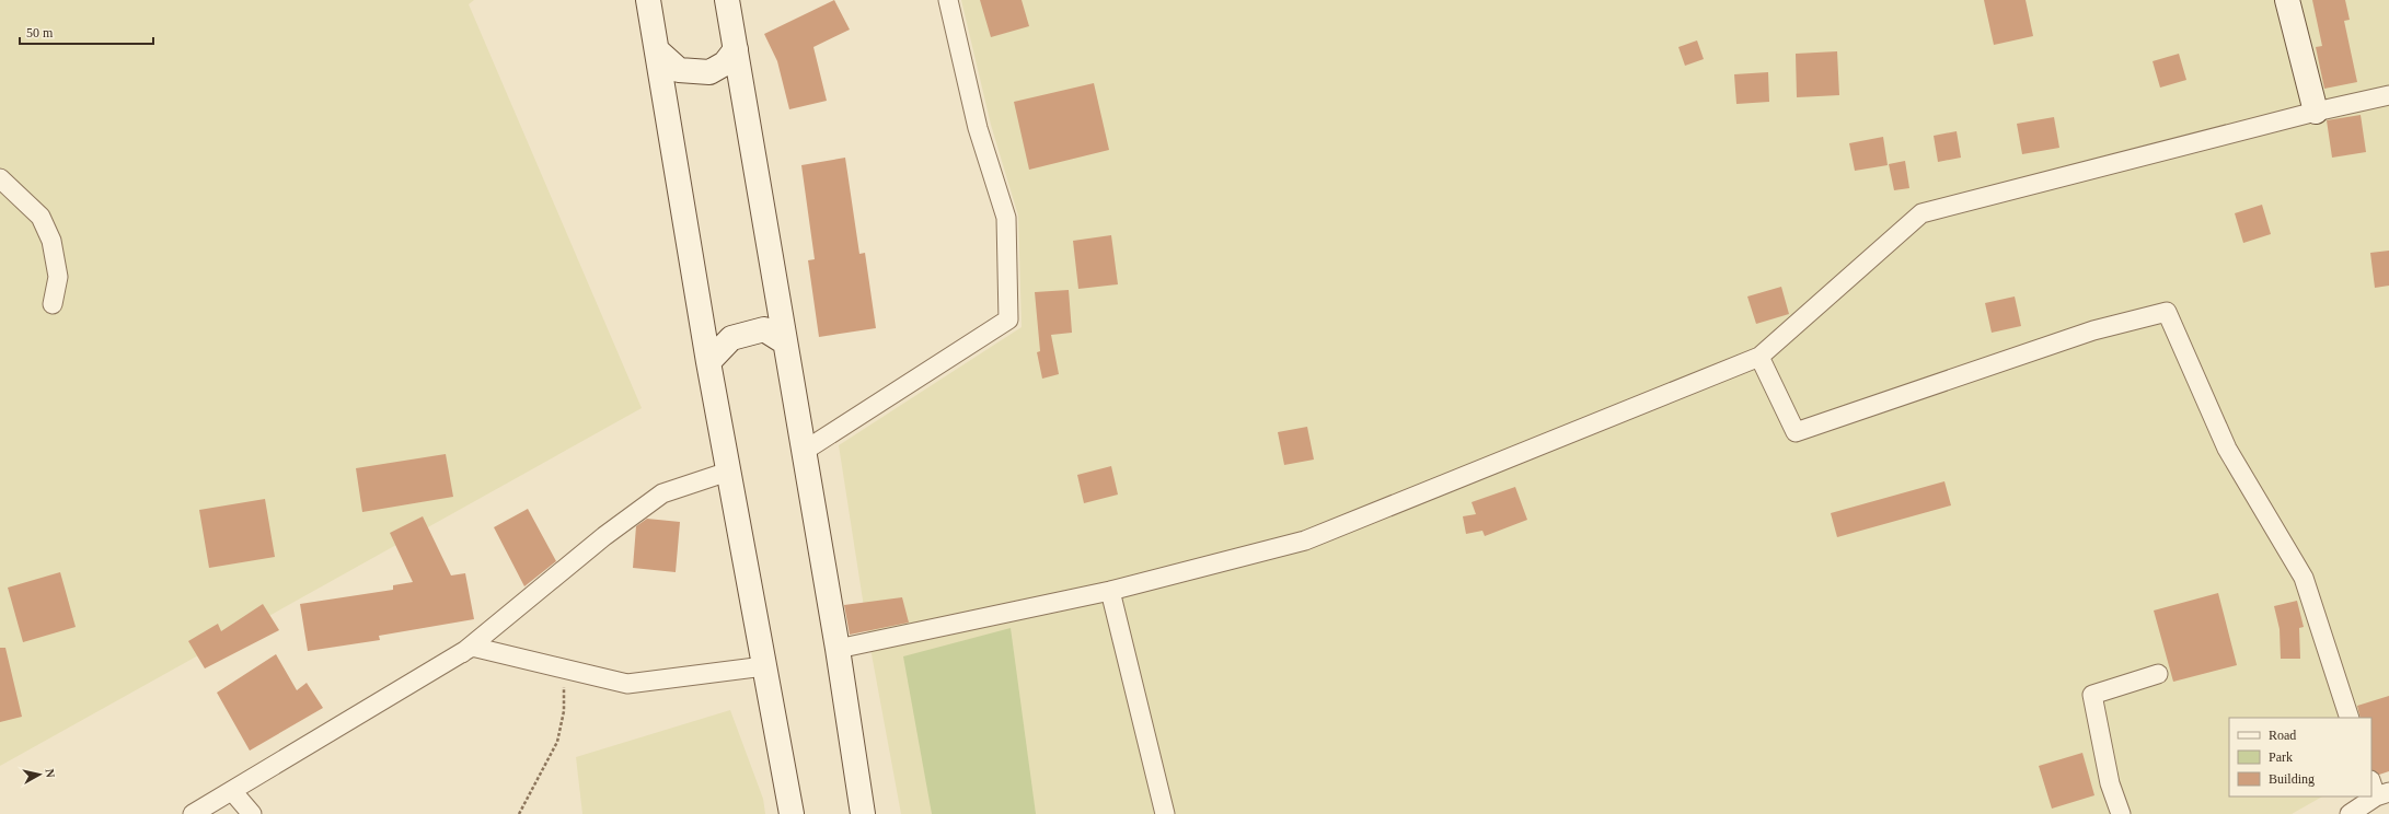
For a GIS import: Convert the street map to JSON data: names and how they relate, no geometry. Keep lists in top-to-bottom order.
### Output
{
  "legend": ["Road", "Park", "Building"],
  "scale_bar": "50 m",
  "north": "right"
}
